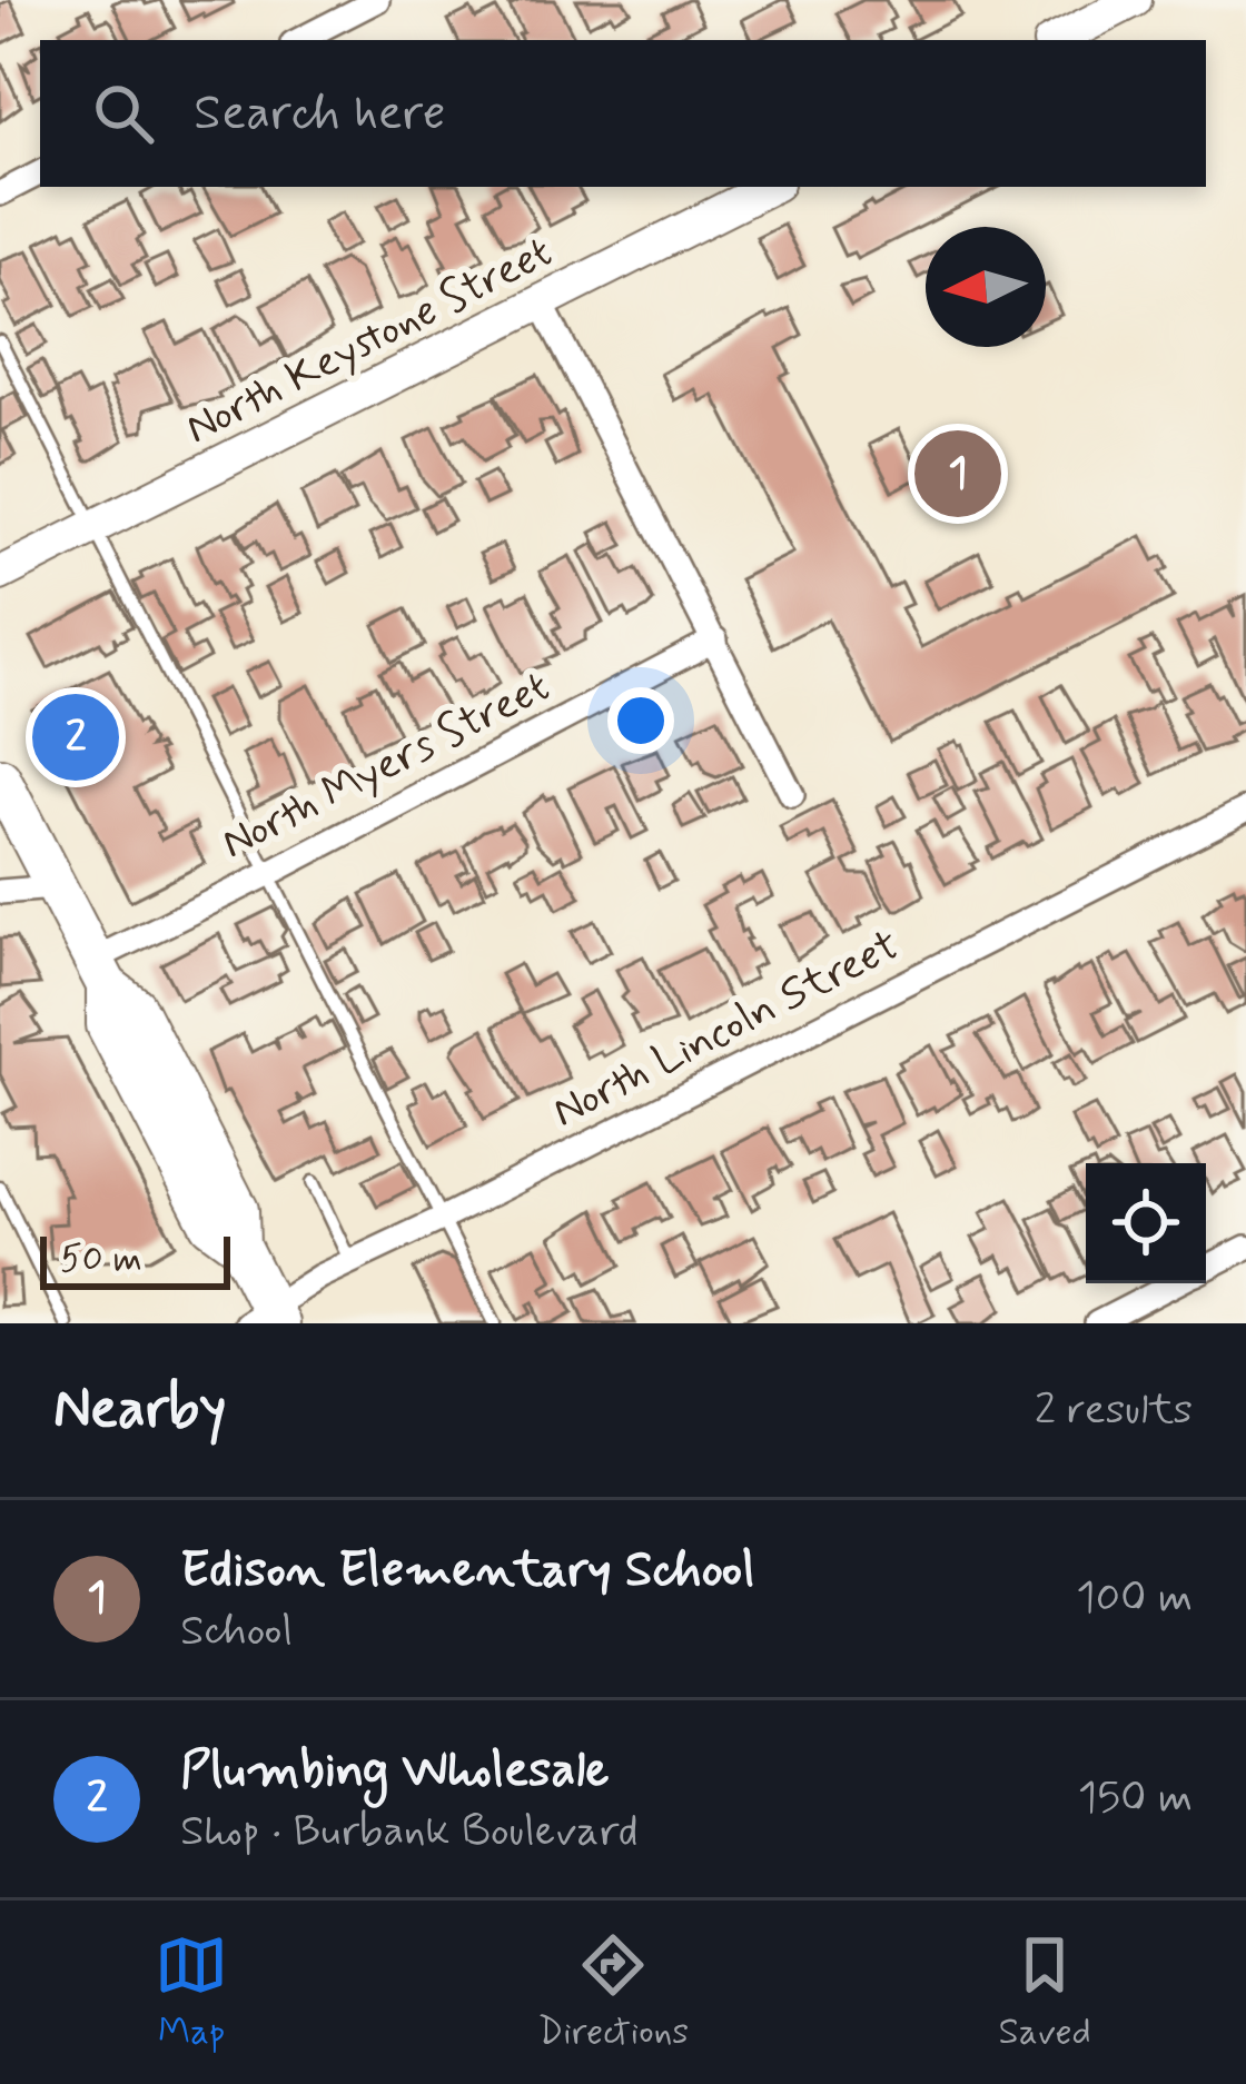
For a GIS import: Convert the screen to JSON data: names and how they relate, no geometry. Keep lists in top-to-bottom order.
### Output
{
  "streets": {
    "street": ["North Keystone Street", "North Myers Street", "North Lincoln Street"]
  },
  "scale_bar": "50 m",
  "north": "left",
  "page": {
    "search": "Search here",
    "pins": ["1", "2"],
    "scale": "50 m",
    "heading": ["Nearby", "2 results"],
    "list": [
      {
        "mark": "1",
        "name": "Edison Elementary School",
        "note": "School",
        "value": "100 m"
      },
      {
        "mark": "2",
        "name": "Plumbing Wholesale",
        "note": "Shop · Burbank Boulevard",
        "value": "150 m"
      }
    ],
    "nav": ["Map", "Directions", "Saved"]
  }
}
